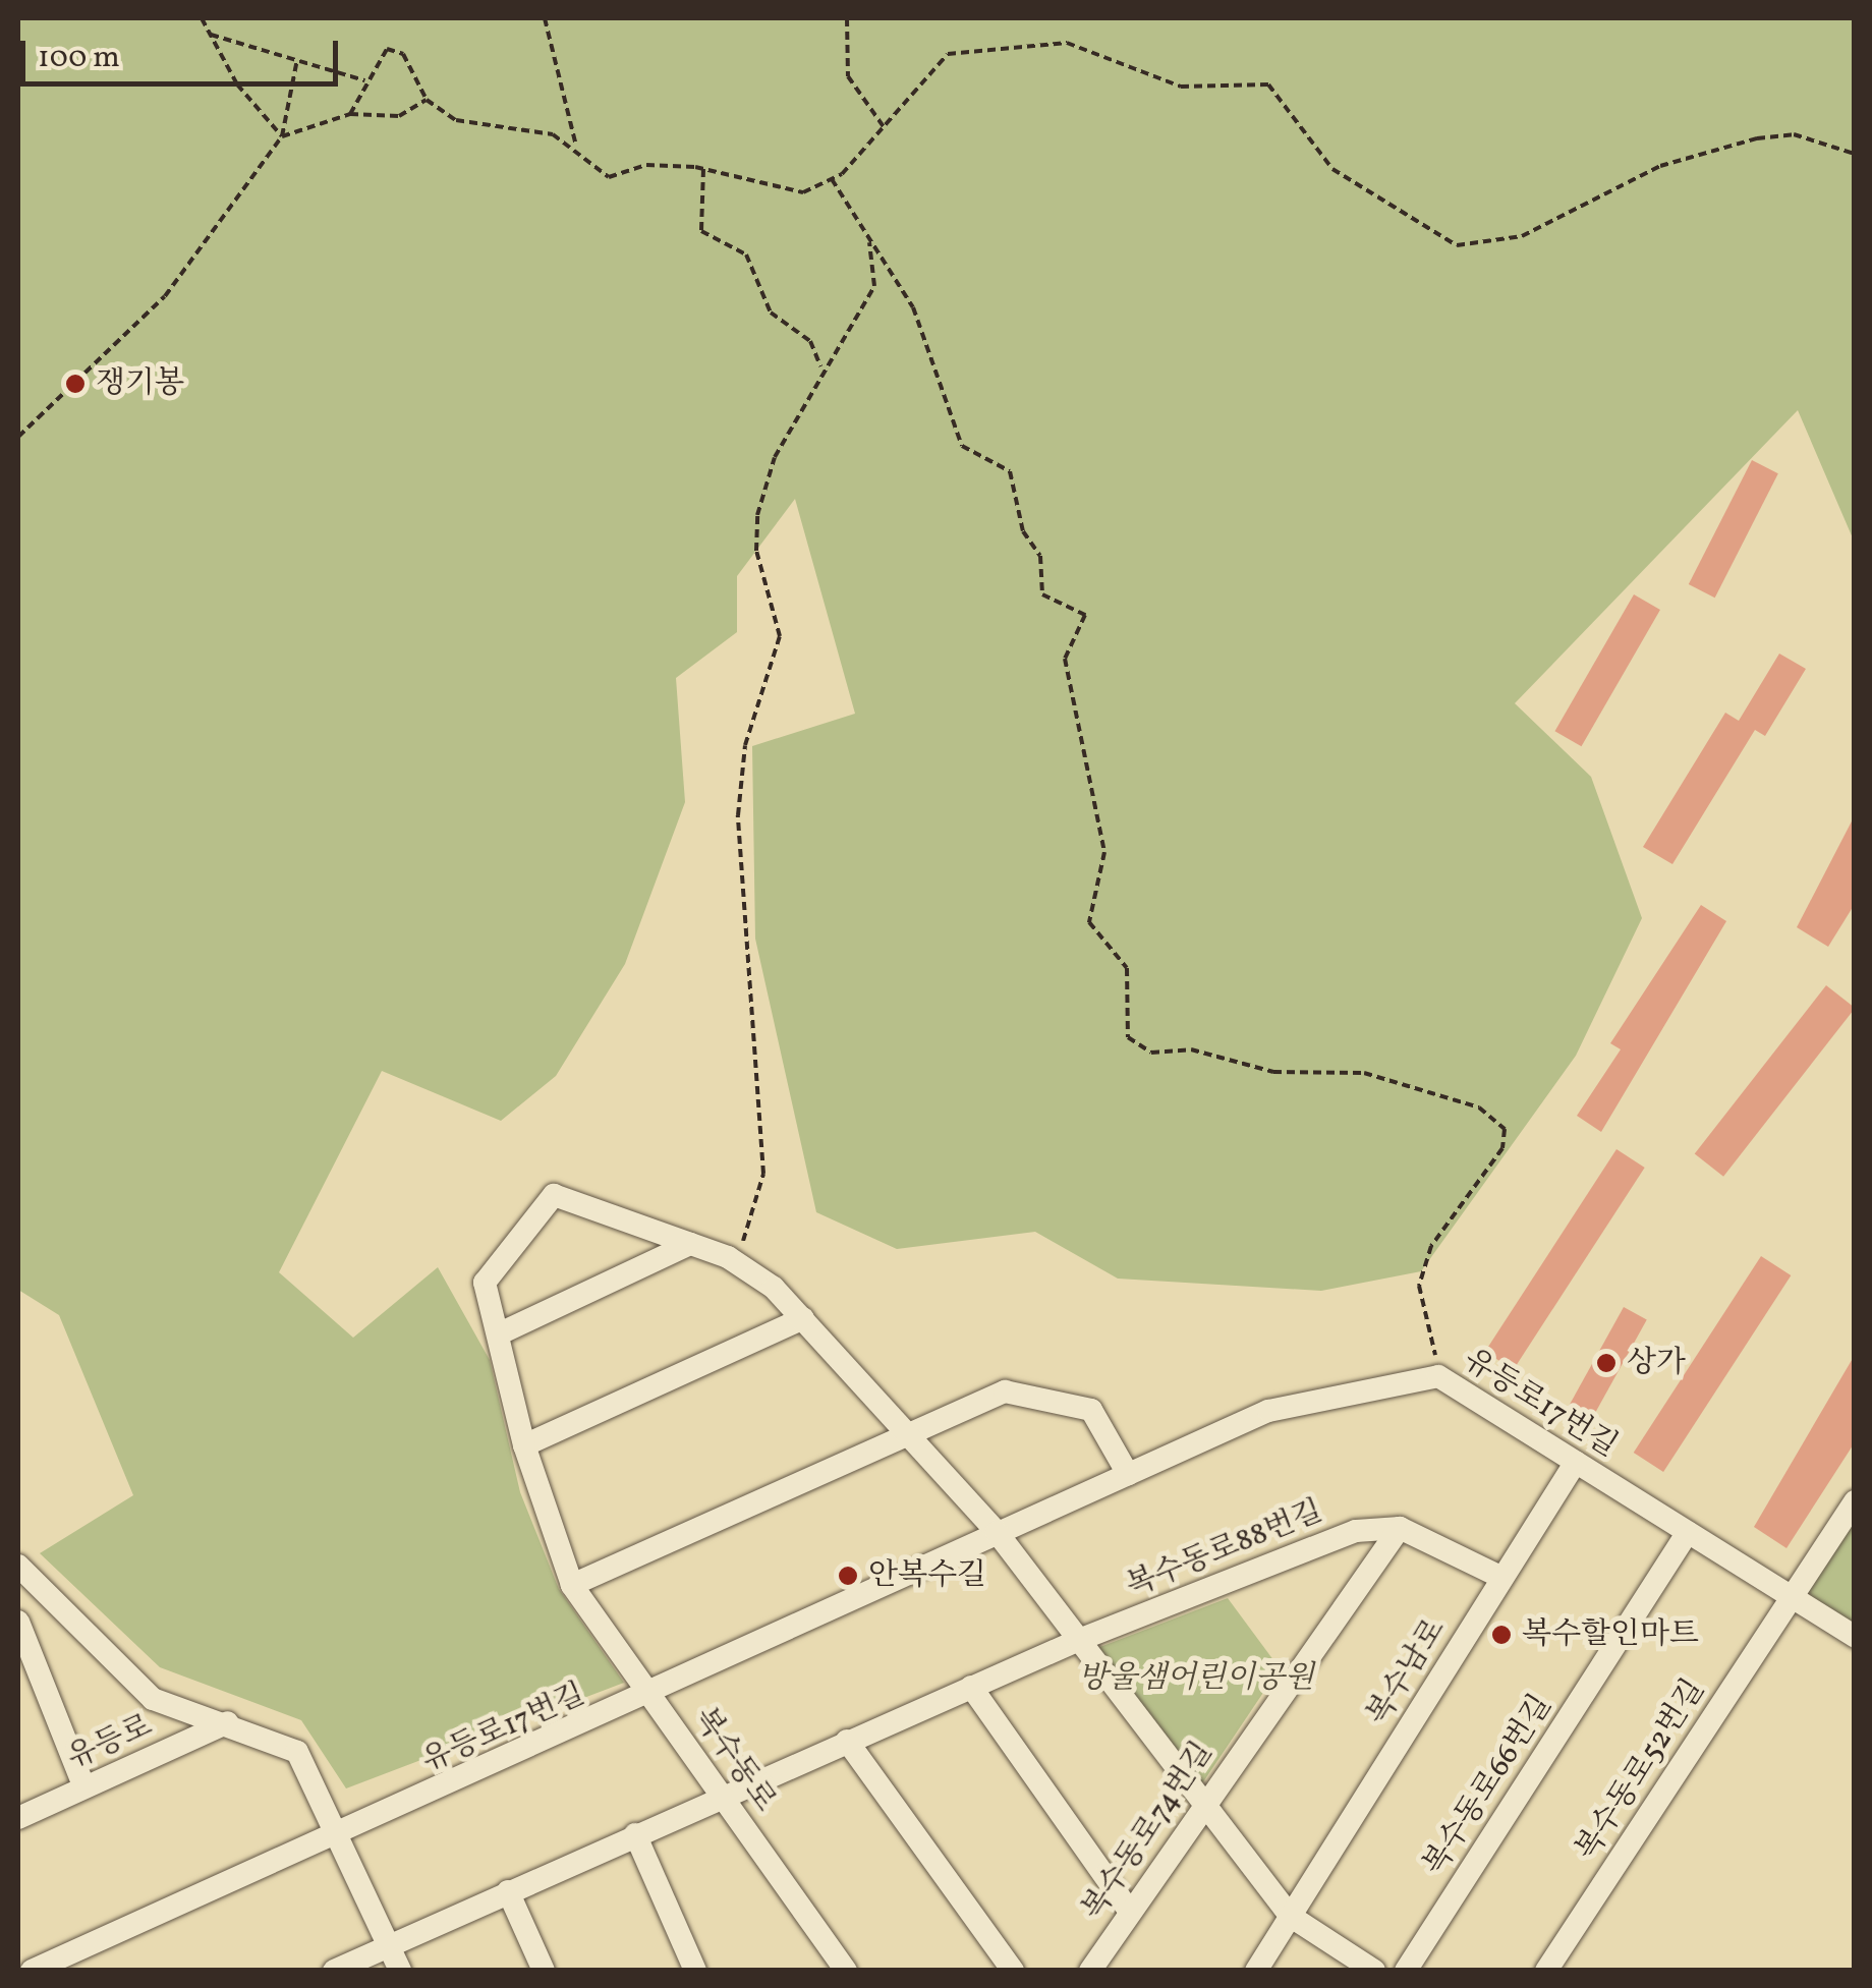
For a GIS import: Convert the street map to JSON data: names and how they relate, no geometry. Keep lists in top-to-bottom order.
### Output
{
  "streets": {
    "street": [
      "유등로17번길",
      "복수동로88번길",
      "복수남로",
      "유등로",
      "복수동로",
      "복수동로52번길",
      "복수동로66번길",
      "복수동로74번길"
    ]
  },
  "crossings": [
    ["유등로17번길", "복수남로"],
    ["유등로17번길", "복수동로"],
    ["유등로17번길", "복수동로52번길"],
    ["유등로17번길", "복수동로66번길"],
    ["복수동로88번길", "복수동로"],
    ["복수동로88번길", "복수동로74번길"]
  ],
  "parks": ["방울샘어린이공원"],
  "places": [
    "쟁기봉",
    "상가",
    "안복수길",
    "복수할인마트"
  ],
  "scale_bar": "100 m"
}
